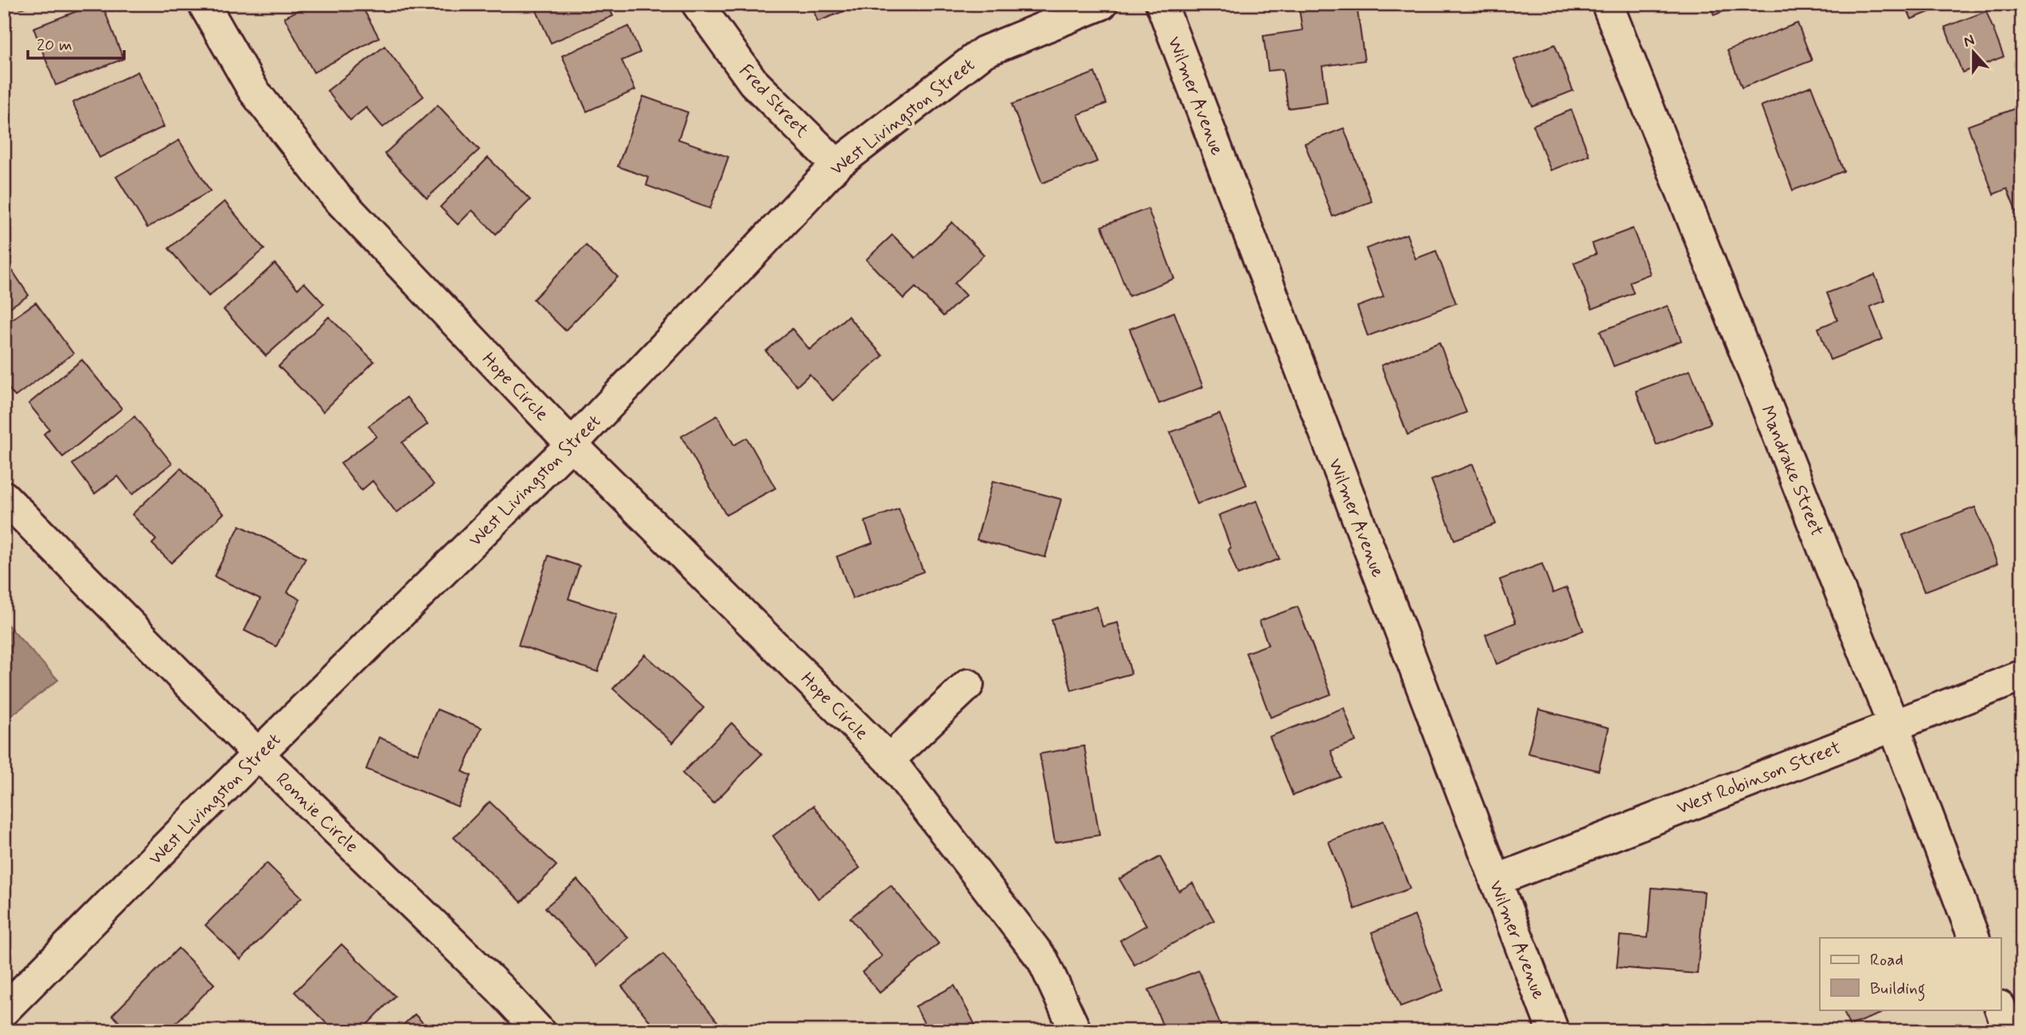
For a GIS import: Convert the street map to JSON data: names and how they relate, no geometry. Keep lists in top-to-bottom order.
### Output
{
  "streets": {
    "street": [
      "Wilmer Avenue",
      "Fred Street",
      "West Livingston Street",
      "Hope Circle",
      "Mandrake Street",
      "West Robinson Street",
      "Ronnie Circle"
    ]
  },
  "crossings": [
    ["Wilmer Avenue", "West Robinson Street"],
    ["Fred Street", "West Livingston Street"],
    ["West Livingston Street", "Hope Circle"],
    ["West Livingston Street", "Ronnie Circle"],
    ["Mandrake Street", "West Robinson Street"]
  ],
  "legend": ["Road", "Building"],
  "scale_bar": "20 m",
  "north": "top"
}
